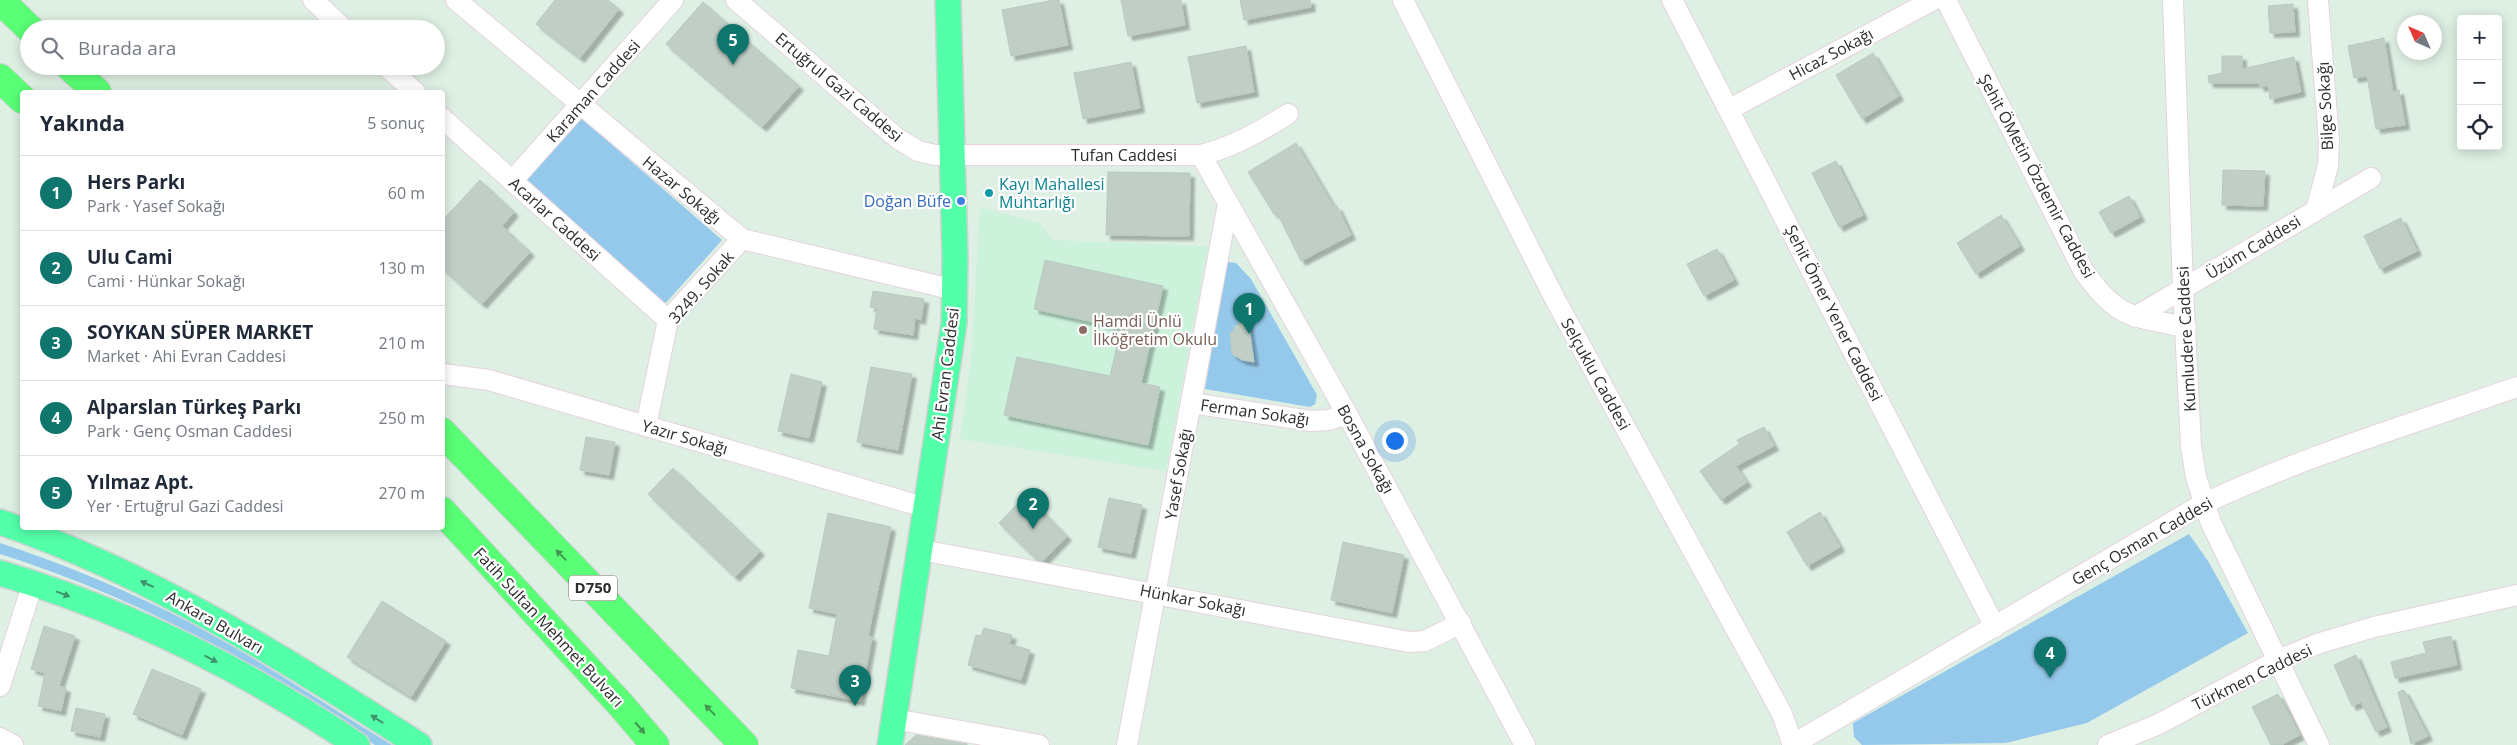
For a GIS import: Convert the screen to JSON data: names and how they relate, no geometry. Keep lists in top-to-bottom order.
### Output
{
  "streets": {
    "highway": ["D750", "Fatih Sultan Mehmet Bulvarı"],
    "main road": ["Ahi Evran Caddesi", "Ankara Bulvarı"],
    "street": [
      "Hicaz Sokağı",
      "Ertuğrul Gazi Caddesi",
      "Karaman Caddesi",
      "Bilge Sokağı",
      "Tufan Caddesi",
      "Şehit ÖMetin Özdemir Caddesi",
      "Hazar Sokağı",
      "Acarlar Caddesi",
      "Üzüm Caddesi",
      "3249. Sokak",
      "Şehit Ömer Yener Caddesi",
      "Kumludere Caddesi",
      "Selçuklu Caddesi",
      "Ferman Sokağı",
      "Yazır Sokağı",
      "Bosna Sokağı",
      "Yasef Sokağı",
      "Genç Osman Caddesi",
      "Hünkar Sokağı",
      "Türkmen Caddesi"
    ]
  },
  "crossings": [
    ["Hicaz Sokağı", "Şehit Ömer Yener Caddesi"],
    ["Ertuğrul Gazi Caddesi", "Tufan Caddesi"],
    ["Ertuğrul Gazi Caddesi", "Ahi Evran Caddesi"],
    ["Karaman Caddesi", "Hazar Sokağı"],
    ["Karaman Caddesi", "Acarlar Caddesi"],
    ["Bilge Sokağı", "Üzüm Caddesi"],
    ["Tufan Caddesi", "Ahi Evran Caddesi"],
    ["Tufan Caddesi", "Bosna Sokağı"],
    ["Şehit ÖMetin Özdemir Caddesi", "Üzüm Caddesi"],
    ["Şehit ÖMetin Özdemir Caddesi", "Kumludere Caddesi"],
    ["Hazar Sokağı", "3249. Sokak"],
    ["Hazar Sokağı", "Ahi Evran Caddesi"],
    ["Acarlar Caddesi", "3249. Sokak"],
    ["Üzüm Caddesi", "Kumludere Caddesi"],
    ["3249. Sokak", "Yazır Sokağı"],
    ["Şehit Ömer Yener Caddesi", "Genç Osman Caddesi"],
    ["Kumludere Caddesi", "Genç Osman Caddesi"],
    ["Kumludere Caddesi", "Türkmen Caddesi"],
    ["Ahi Evran Caddesi", "Yazır Sokağı"],
    ["Ahi Evran Caddesi", "Hünkar Sokağı"],
    ["Selçuklu Caddesi", "Genç Osman Caddesi"],
    ["Ferman Sokağı", "Bosna Sokağı"],
    ["Ferman Sokağı", "Yasef Sokağı"],
    ["Bosna Sokağı", "Yasef Sokağı"],
    ["Bosna Sokağı", "Hünkar Sokağı"],
    ["Yasef Sokağı", "Hünkar Sokağı"]
  ],
  "places": ["Kayı Mahallesi Muhtarlığı", "Doğan Büfe", "Hamdi Ünlü İlköğretim Okulu"],
  "north": "top left",
  "page": {
    "map_buttons": ["+", "−"],
    "search": "Burada ara",
    "pins": [
      "5",
      "1",
      "2",
      "4",
      "3"
    ],
    "heading": ["Yakında", "5 sonuç"],
    "list": [
      {
        "mark": "1",
        "name": "Hers Parkı",
        "note": "Park · Yasef Sokağı",
        "value": "60 m"
      },
      {
        "mark": "2",
        "name": "Ulu Cami",
        "note": "Cami · Hünkar Sokağı",
        "value": "130 m"
      },
      {
        "mark": "3",
        "name": "SOYKAN SÜPER MARKET",
        "note": "Market · Ahi Evran Caddesi",
        "value": "210 m"
      },
      {
        "mark": "4",
        "name": "Alparslan Türkeş Parkı",
        "note": "Park · Genç Osman Caddesi",
        "value": "250 m"
      },
      {
        "mark": "5",
        "name": "Yılmaz Apt.",
        "note": "Yer · Ertuğrul Gazi Caddesi",
        "value": "270 m"
      }
    ]
  }
}
